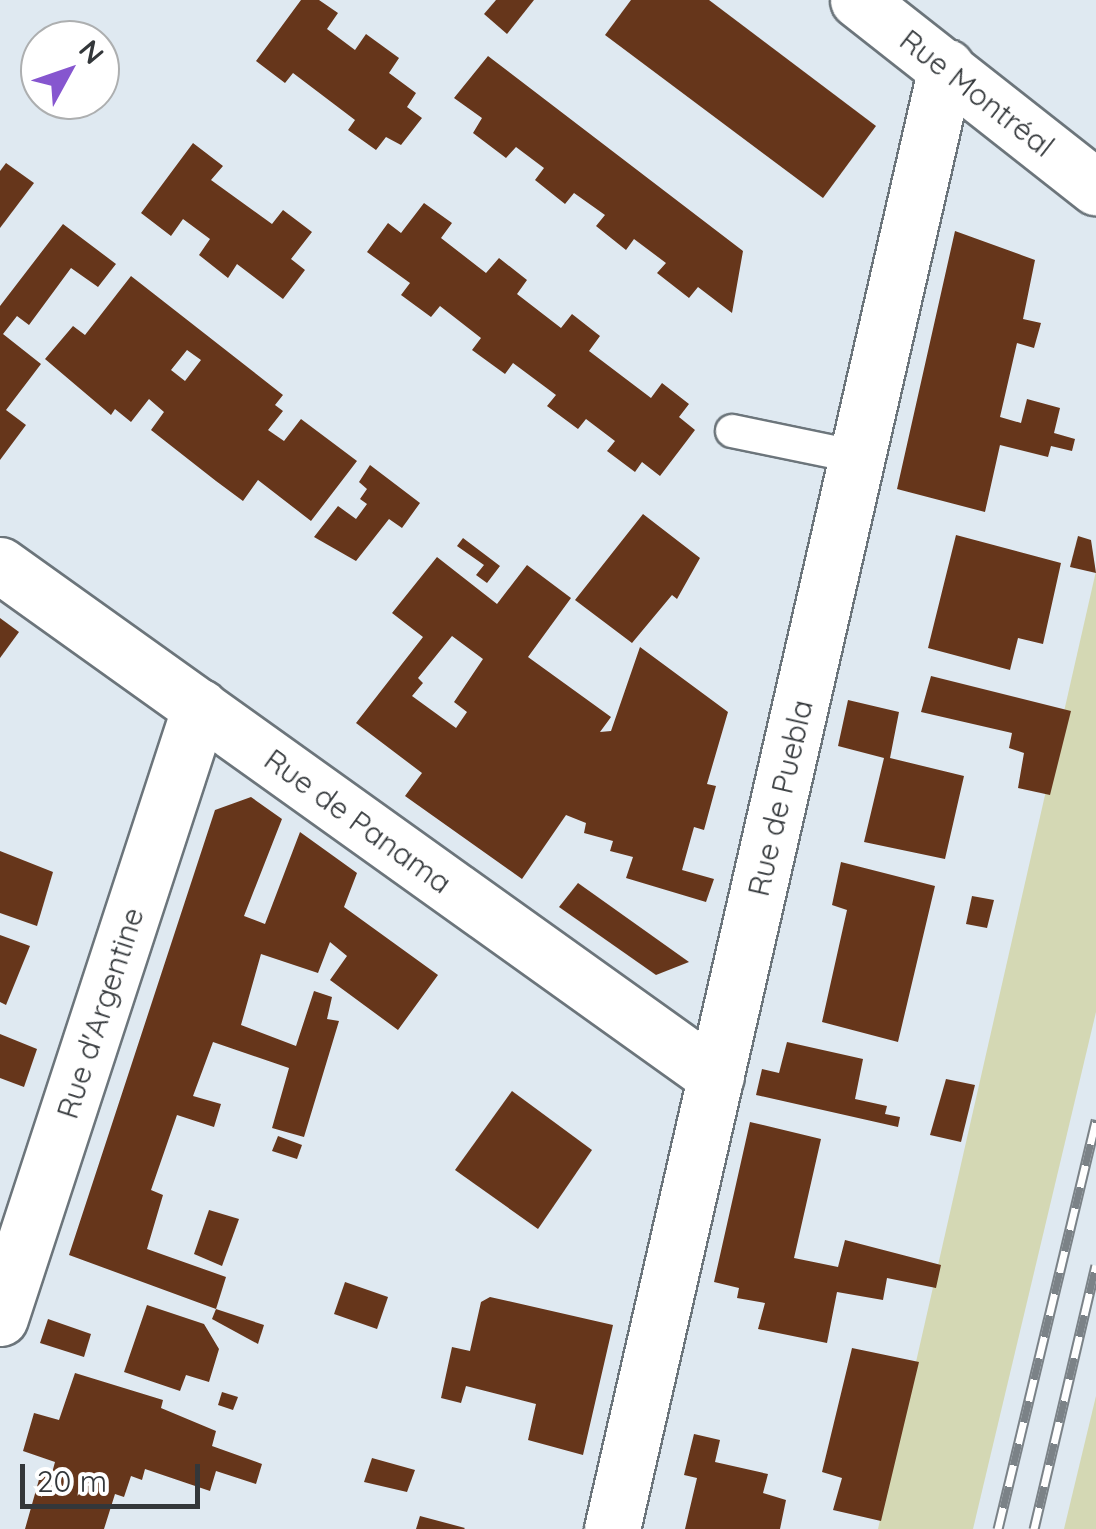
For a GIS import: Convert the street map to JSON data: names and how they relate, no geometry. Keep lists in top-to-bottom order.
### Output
{
  "streets": {
    "street": [
      "Rue Montréal",
      "Rue de Puebla",
      "Rue de Panama",
      "Rue d'Argentine"
    ]
  },
  "crossings": [
    ["Rue Montréal", "Rue de Puebla"],
    ["Rue de Puebla", "Rue de Panama"],
    ["Rue de Panama", "Rue d'Argentine"]
  ],
  "scale_bar": "20 m",
  "north": "top right"
}
